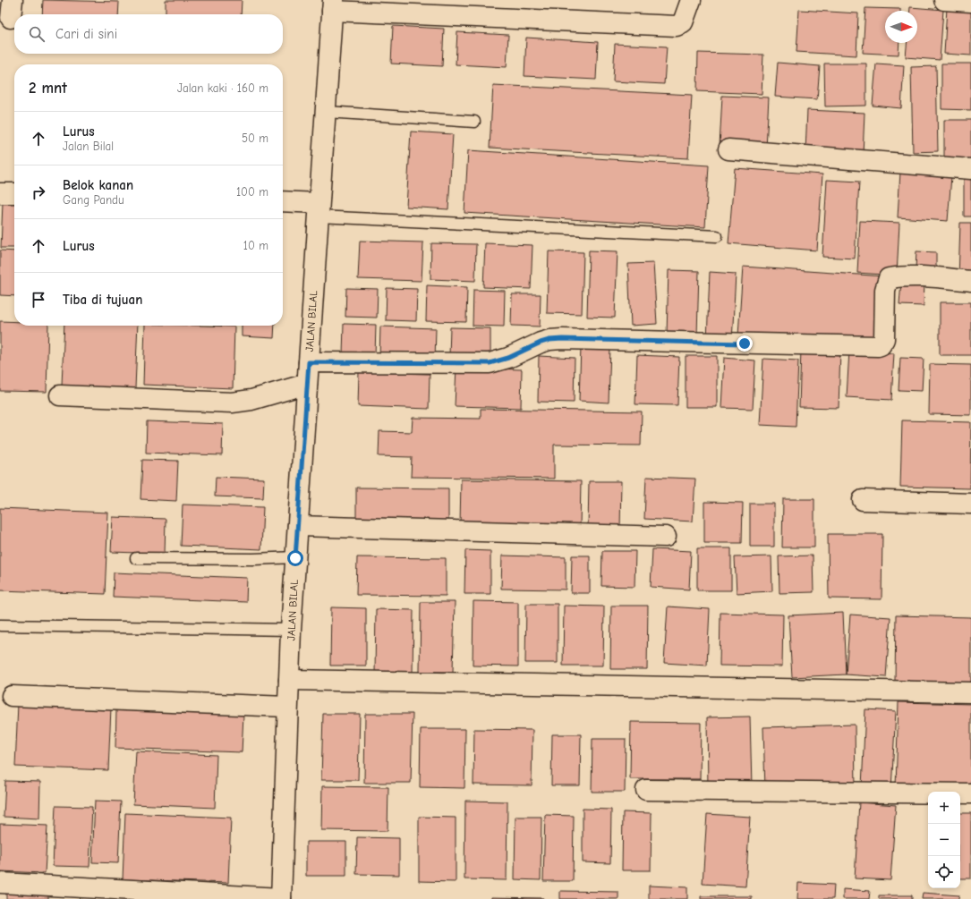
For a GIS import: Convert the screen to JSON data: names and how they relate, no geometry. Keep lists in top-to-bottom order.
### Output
{
  "streets": {
    "street": ["JALAN BILAL"]
  },
  "north": "right",
  "page": {
    "search": "Cari di sini",
    "heading": ["2 mnt", "Jalan kaki · 160 m"],
    "list": [
      ["Lurus", "Jalan Bilal", "50 m"],
      ["Belok kanan", "Gang Pandu", "100 m"],
      ["Lurus", "10 m"],
      "Tiba di tujuan"
    ],
    "map_buttons": ["+", "−"]
  }
}
